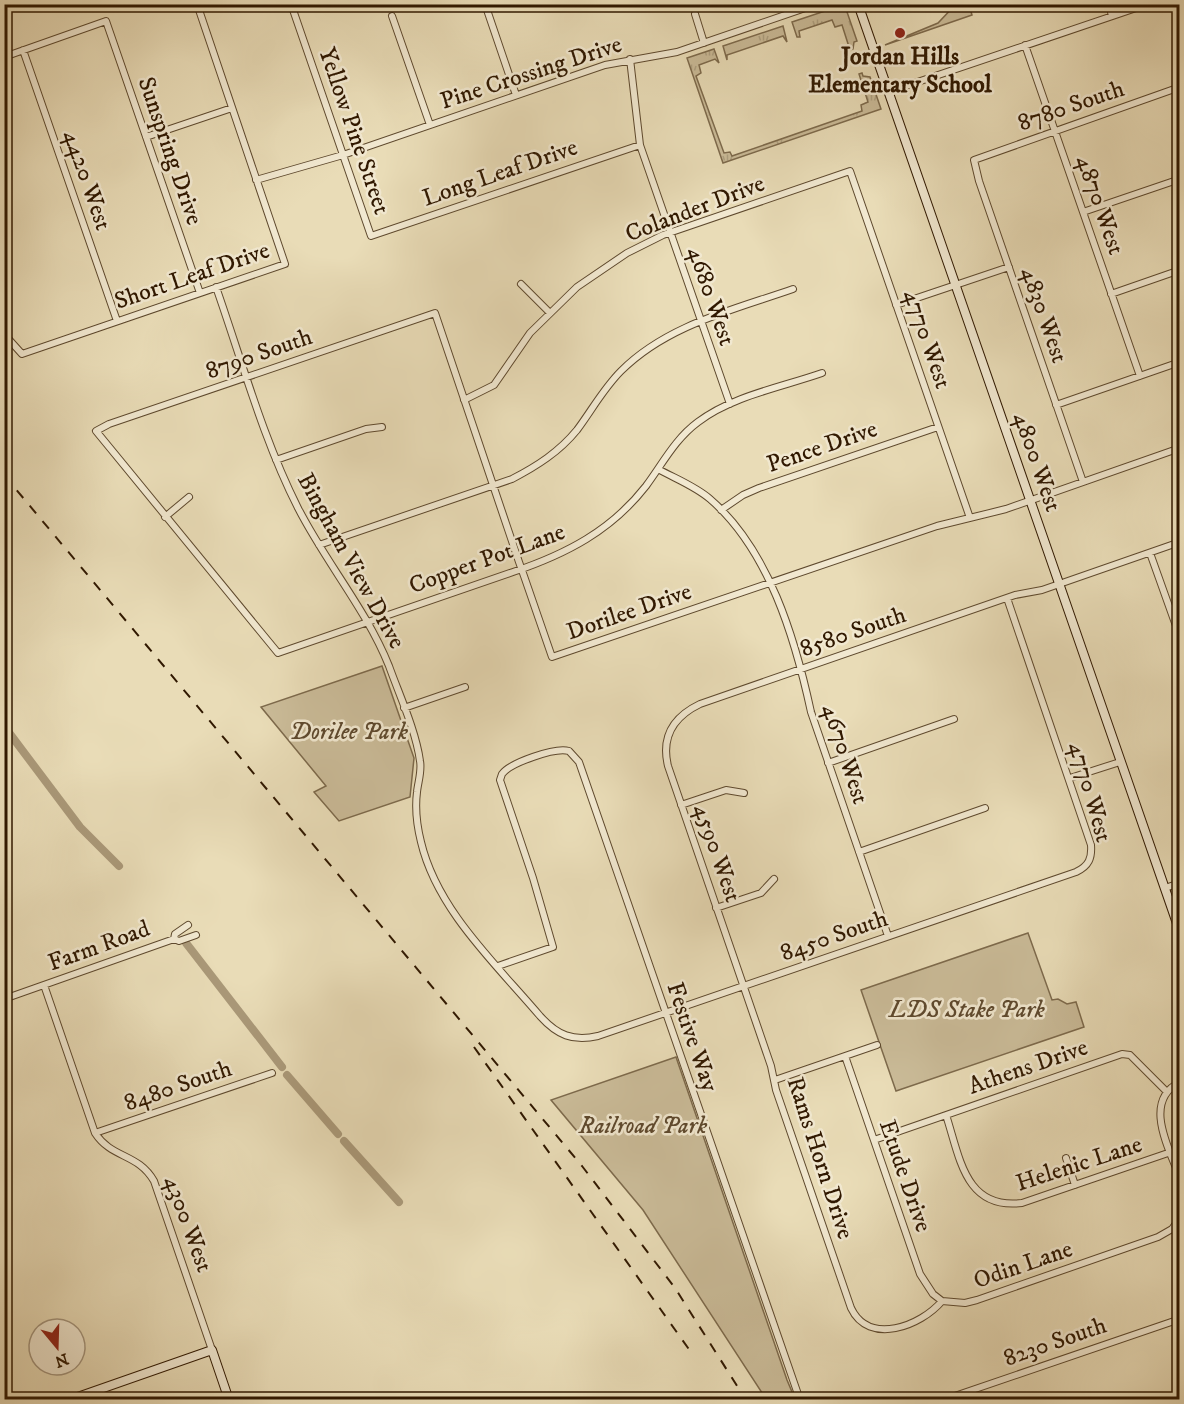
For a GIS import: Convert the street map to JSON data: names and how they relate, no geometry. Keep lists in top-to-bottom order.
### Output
{
  "streets": {
    "street": [
      "Pine Crossing Drive",
      "8780 South",
      "Yellow Pine Street",
      "Sunspring Drive",
      "Long Leaf Drive",
      "4420 West",
      "4870 West",
      "Colander Drive",
      "Short Leaf Drive",
      "4680 West",
      "4830 West",
      "4770 West",
      "8790 South",
      "Pence Drive",
      "4800 West",
      "Copper Pot Lane",
      "Bingham View Drive",
      "Dorilee Drive",
      "8580 South",
      "4670 West",
      "4590 West",
      "8450 South",
      "Farm Road",
      "Festive Way",
      "Athens Drive",
      "8480 South",
      "Rams Horn Drive",
      "Helenic Lane",
      "Etude Drive",
      "4300 West",
      "Odin Lane",
      "8230 South"
    ]
  },
  "crossings": [
    ["Pine Crossing Drive", "Yellow Pine Street"],
    ["Pine Crossing Drive", "Short Leaf Drive"],
    ["Pine Crossing Drive", "4680 West"],
    ["8780 South", "4870 West"],
    ["8780 South", "4830 West"],
    ["Yellow Pine Street", "Long Leaf Drive"],
    ["Sunspring Drive", "4420 West"],
    ["Sunspring Drive", "Short Leaf Drive"],
    ["Long Leaf Drive", "4680 West"],
    ["4420 West", "Short Leaf Drive"],
    ["Colander Drive", "4680 West"],
    ["Colander Drive", "4770 West"],
    ["Colander Drive", "Dorilee Drive"],
    ["Short Leaf Drive", "Bingham View Drive"],
    ["4680 West", "Copper Pot Lane"],
    ["4830 West", "Dorilee Drive"],
    ["4770 West", "Pence Drive"],
    ["4770 West", "Dorilee Drive"],
    ["4770 West", "8580 South"],
    ["4770 West", "8450 South"],
    ["8790 South", "Copper Pot Lane"],
    ["8790 South", "Bingham View Drive"],
    ["8790 South", "Dorilee Drive"],
    ["Pence Drive", "4670 West"],
    ["4800 West", "Dorilee Drive"],
    ["4800 West", "8580 South"],
    ["Copper Pot Lane", "Bingham View Drive"],
    ["Copper Pot Lane", "Dorilee Drive"],
    ["Copper Pot Lane", "4670 West"],
    ["Bingham View Drive", "8450 South"],
    ["Bingham View Drive", "Festive Way"],
    ["Dorilee Drive", "4670 West"],
    ["8580 South", "4670 West"],
    ["8580 South", "4590 West"],
    ["4670 West", "8450 South"],
    ["4590 West", "8450 South"],
    ["4590 West", "Rams Horn Drive"],
    ["8450 South", "Festive Way"],
    ["8450 South", "Rams Horn Drive"],
    ["Farm Road", "4300 West"],
    ["Athens Drive", "Helenic Lane"],
    ["Athens Drive", "Etude Drive"],
    ["8480 South", "4300 West"],
    ["Rams Horn Drive", "Etude Drive"],
    ["Rams Horn Drive", "Odin Lane"],
    ["Etude Drive", "Odin Lane"]
  ],
  "parks": ["Dorilee Park", "LDS Stake Park", "Railroad Park"],
  "places": ["Jordan Hills Elementary School"],
  "north": "bottom"
}
